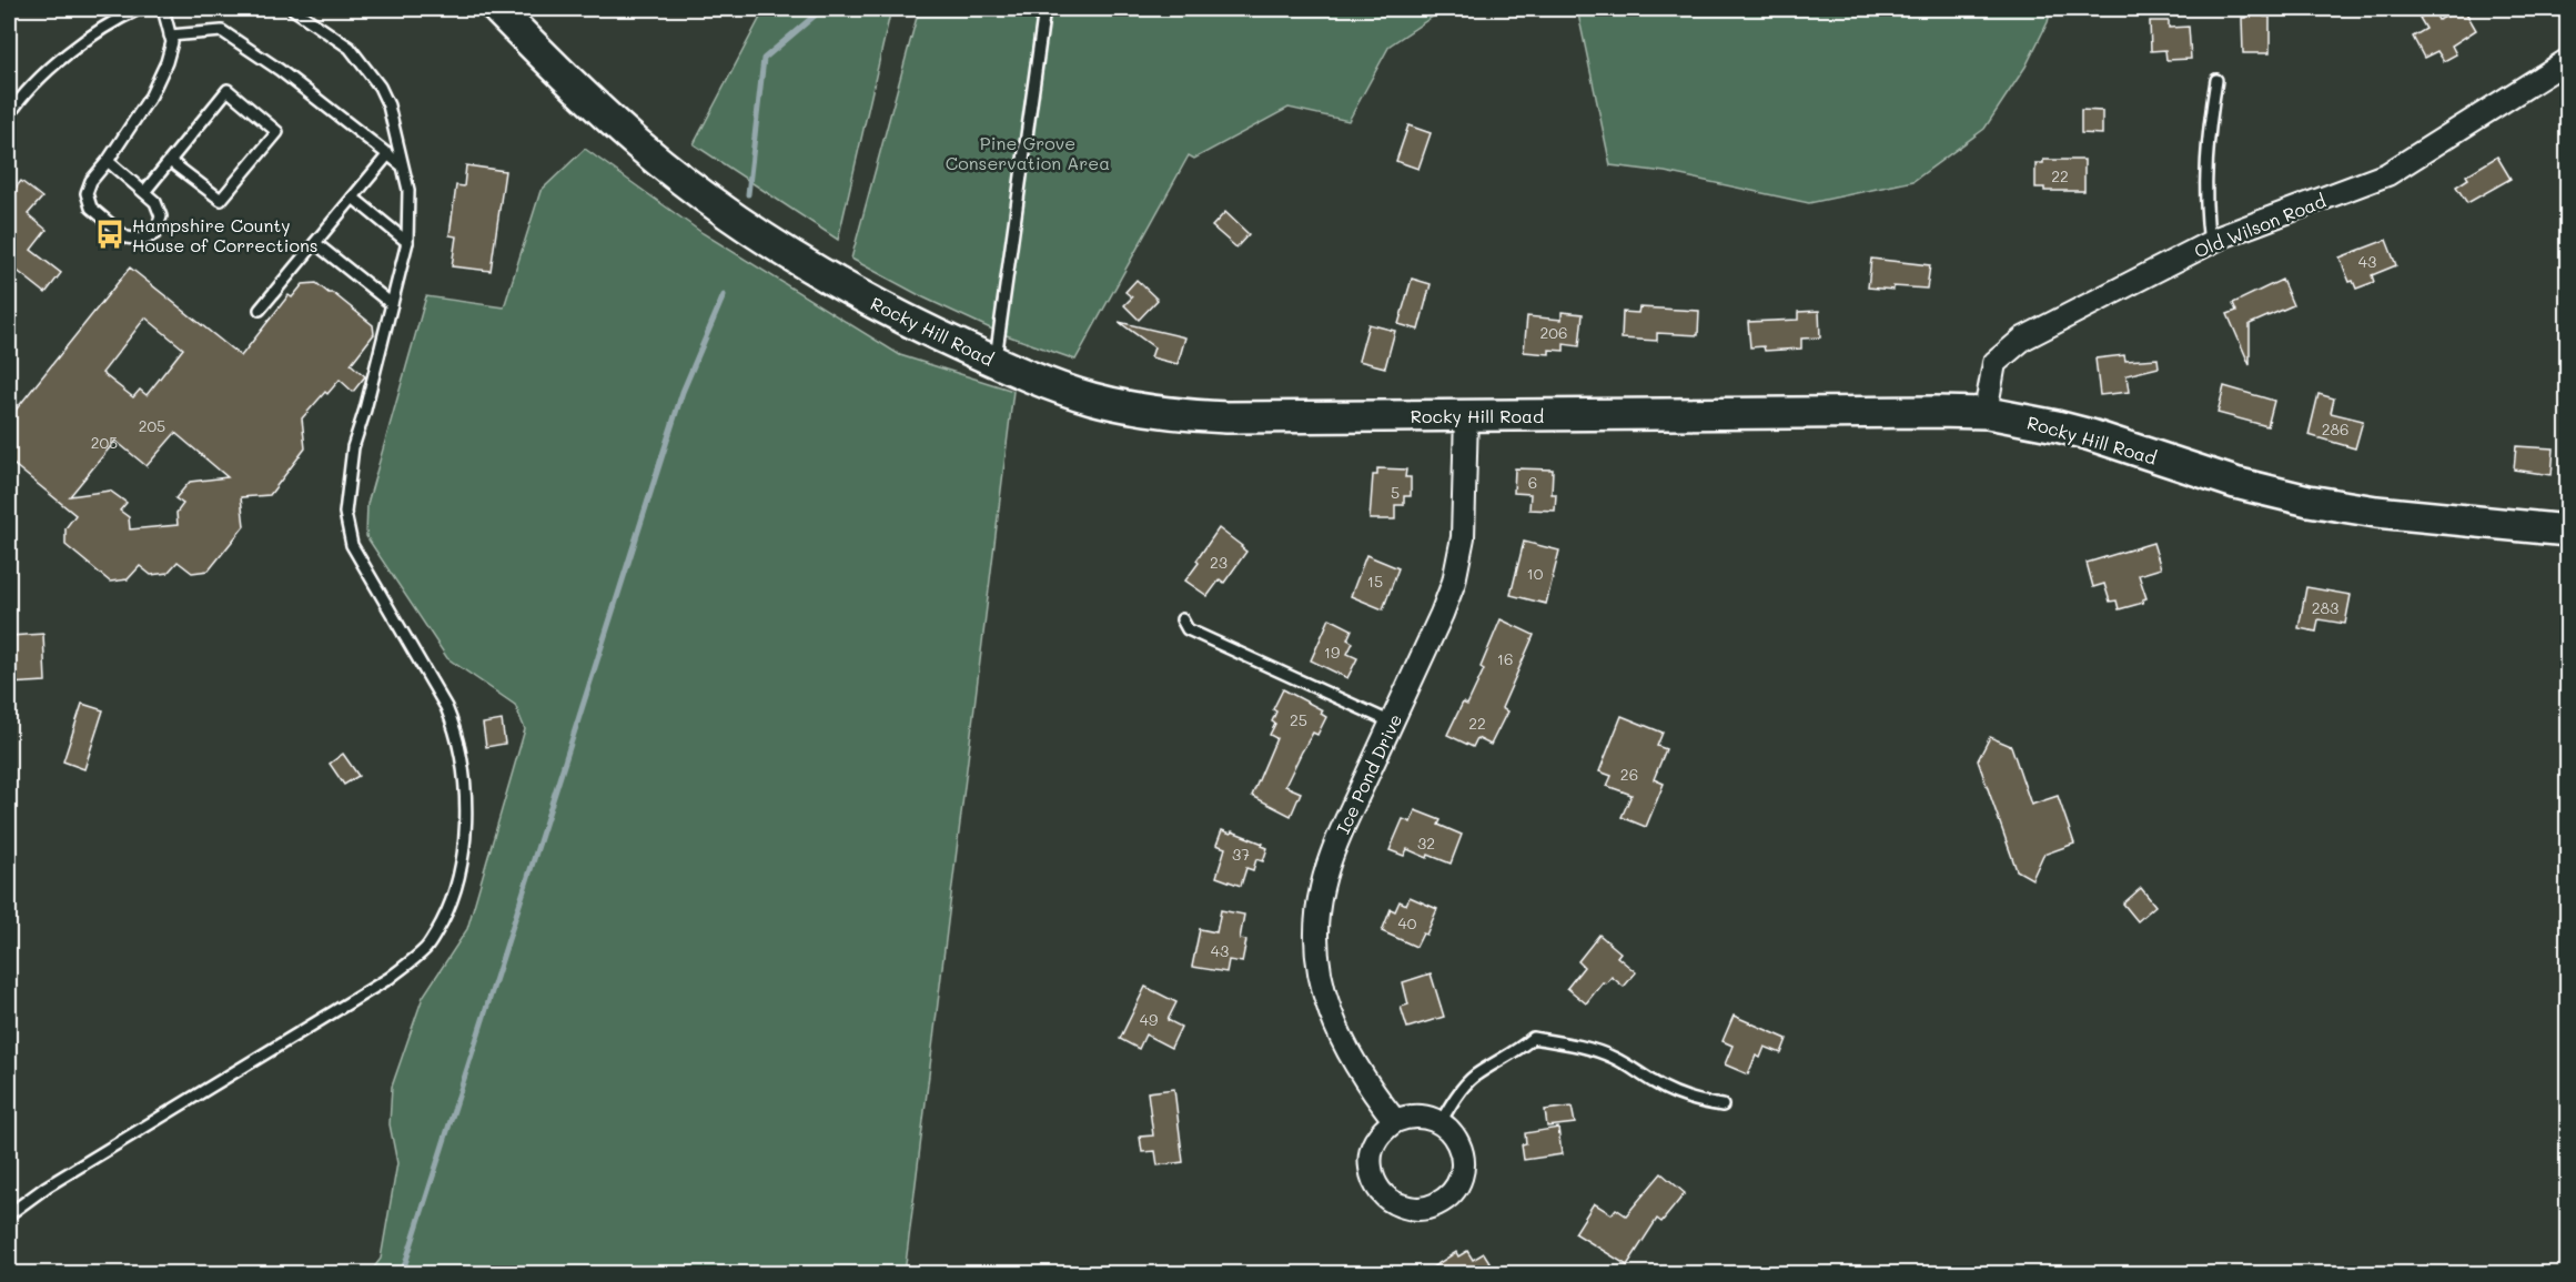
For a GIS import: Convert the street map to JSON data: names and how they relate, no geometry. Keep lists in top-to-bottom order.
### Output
{
  "streets": {
    "main road": ["Rocky Hill Road"],
    "street": ["Old Wilson Road", "Ice Pond Drive"]
  },
  "crossings": [
    ["Old Wilson Road", "Rocky Hill Road"],
    ["Rocky Hill Road", "Ice Pond Drive"]
  ],
  "parks": ["Pine Grove Conservation Area"],
  "places": {
    "bus stop": ["Hampshire County House of Corrections"]
  },
  "house_numbers": [
    "22",
    "43",
    "206",
    "205",
    "286",
    "205",
    "6",
    "5",
    "23",
    "10",
    "15",
    "283",
    "19",
    "16",
    "25",
    "22",
    "26",
    "32",
    "37",
    "40",
    "43",
    "49"
  ]
}
